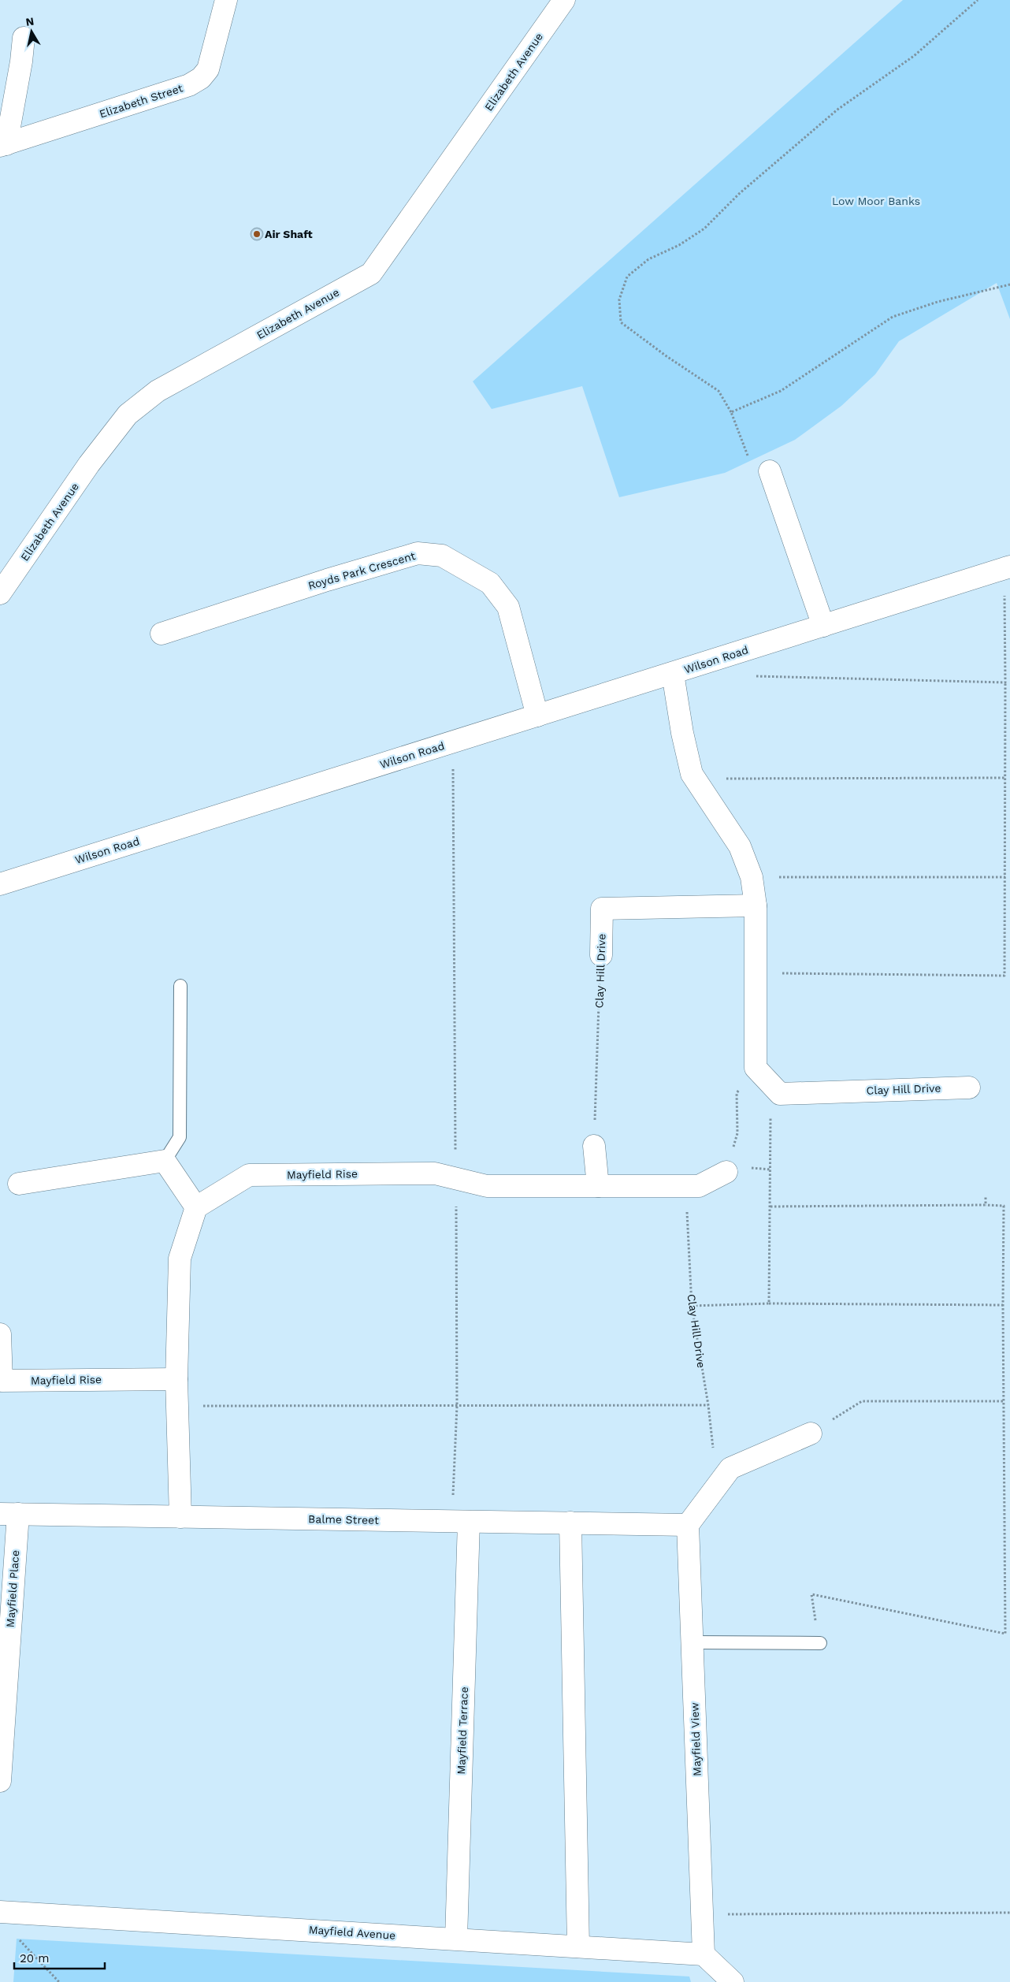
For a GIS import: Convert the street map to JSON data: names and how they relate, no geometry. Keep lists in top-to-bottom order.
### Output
{
  "streets": {
    "street": [
      "Elizabeth Avenue",
      "Elizabeth Street",
      "Royds Park Crescent",
      "Wilson Road",
      "Clay Hill Drive",
      "Mayfield Rise",
      "Balme Street",
      "Mayfield Place",
      "Mayfield Terrace",
      "Mayfield View",
      "Mayfield Avenue"
    ]
  },
  "crossings": [
    ["Royds Park Crescent", "Wilson Road"],
    ["Balme Street", "Mayfield Place"],
    ["Balme Street", "Mayfield Terrace"],
    ["Balme Street", "Mayfield View"],
    ["Mayfield Terrace", "Mayfield Avenue"],
    ["Mayfield View", "Mayfield Avenue"]
  ],
  "parks": ["Low Moor Banks"],
  "places": ["Air Shaft"],
  "scale_bar": "20 m",
  "north": "top"
}
